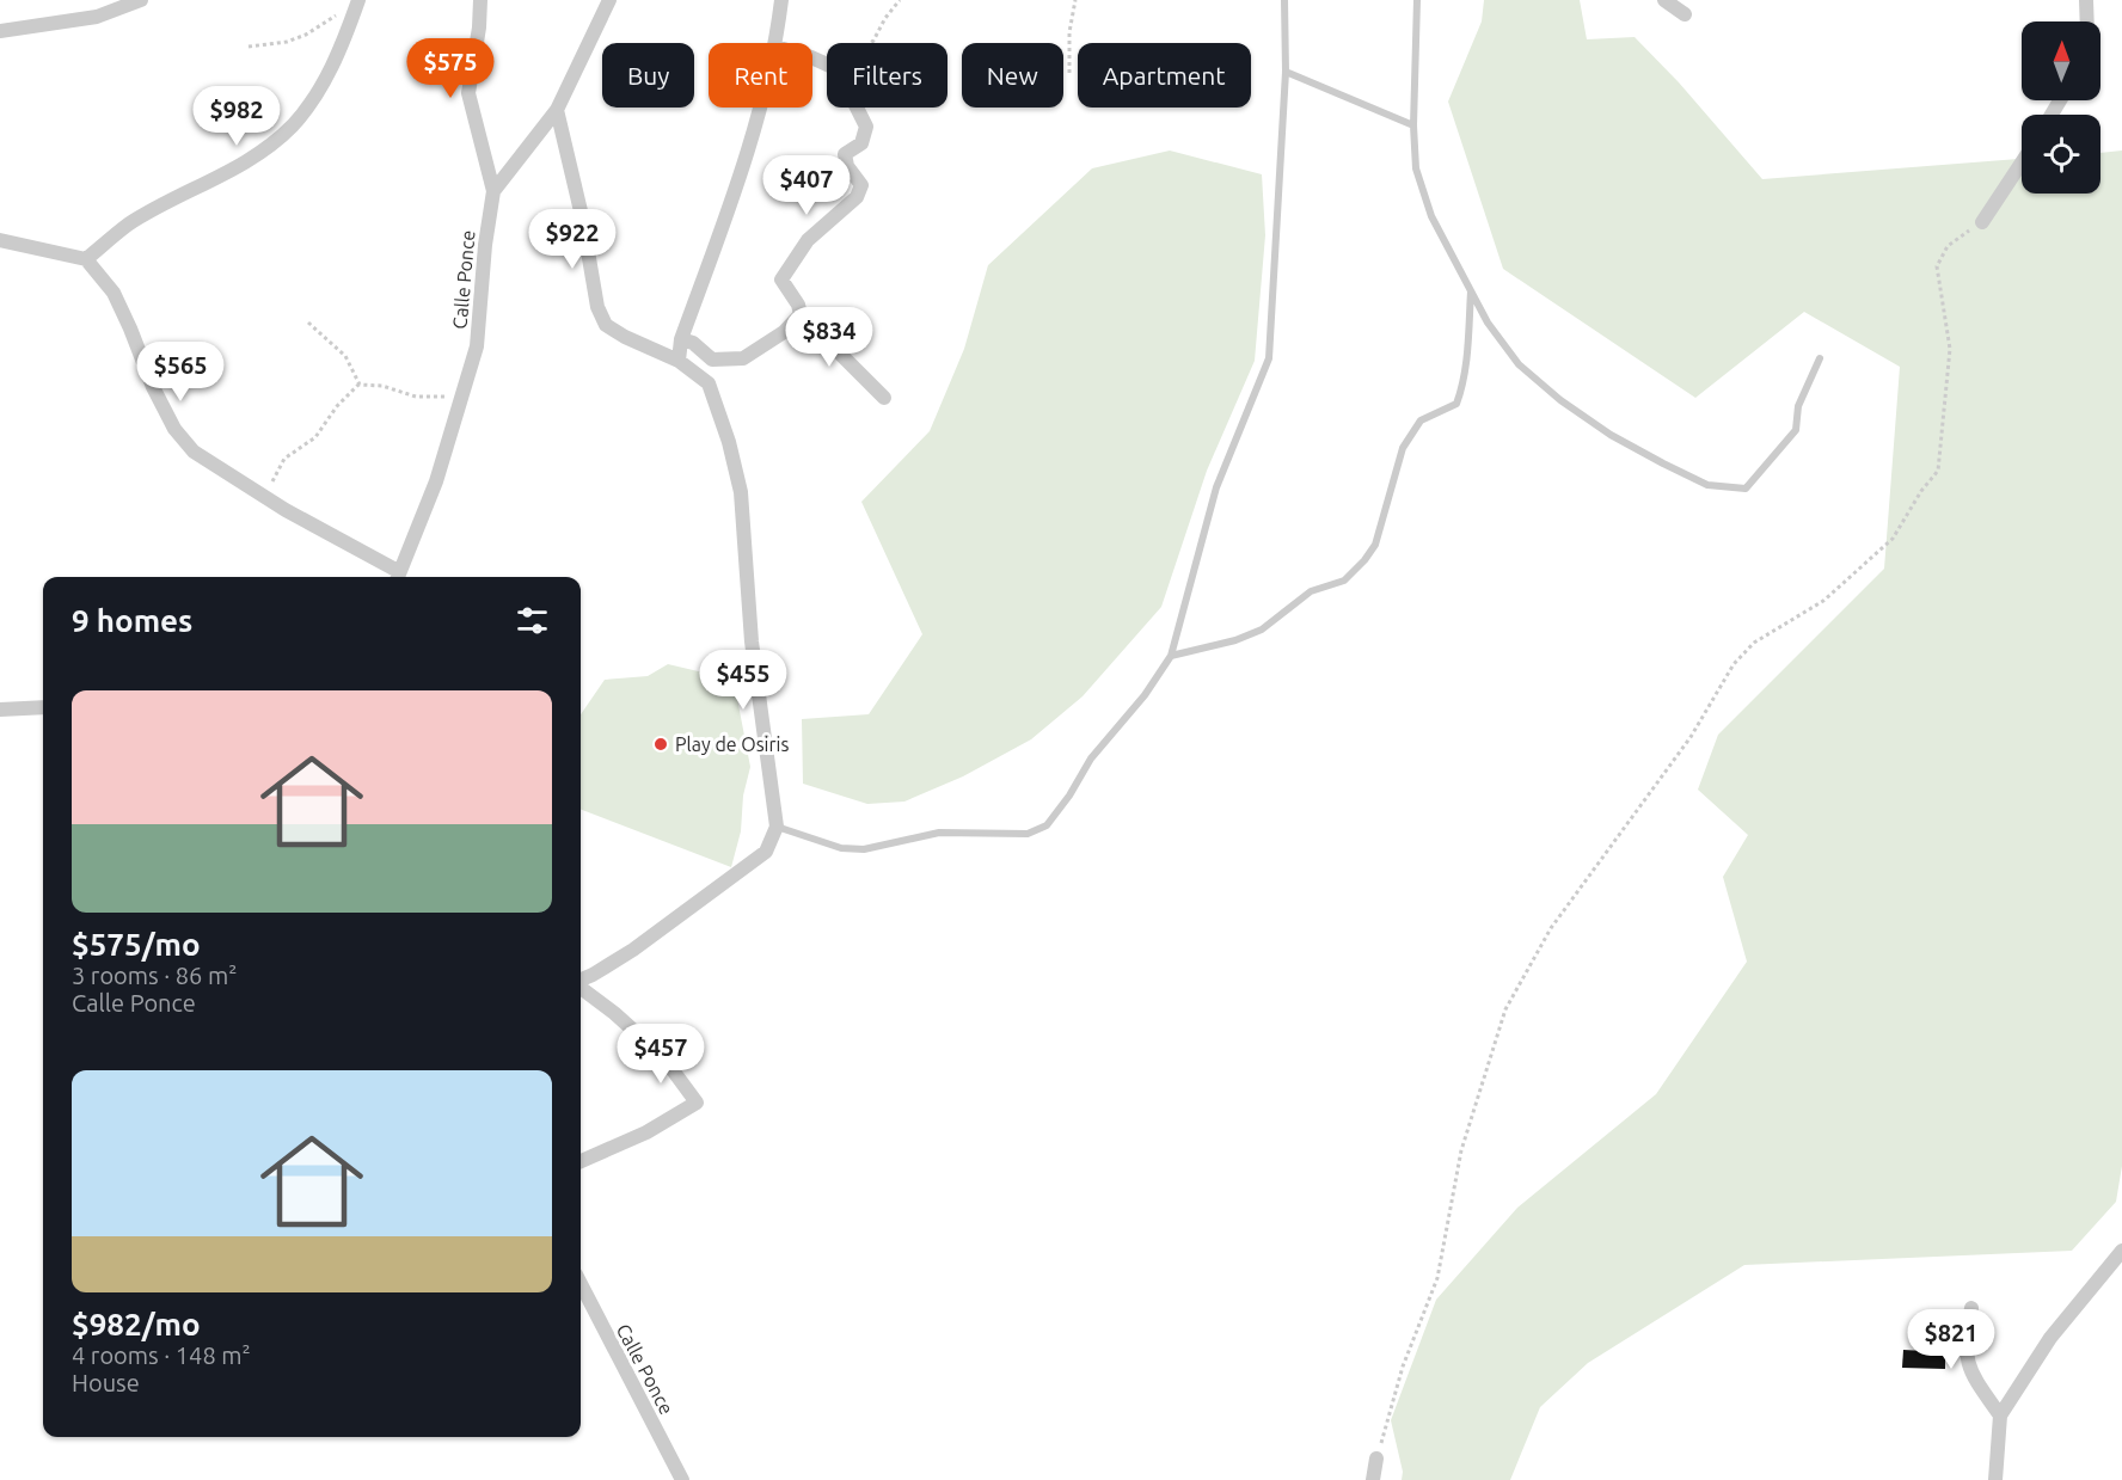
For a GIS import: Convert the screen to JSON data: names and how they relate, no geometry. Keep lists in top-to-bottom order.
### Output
{
  "streets": {
    "street": ["Calle Ponce"]
  },
  "places": ["Play de Osiris"],
  "north": "top",
  "page": {
    "price": [
      "$575",
      "$982",
      "$407",
      "$922",
      "$834",
      "$565",
      "$455",
      "$457",
      "$821"
    ],
    "chip": [
      "Buy",
      "Rent",
      "Filters",
      "New",
      "Apartment"
    ],
    "heading": "9 homes",
    "list": [
      {
        "name": "$575/mo",
        "note": "3 rooms · 86 m² · Calle Ponce"
      },
      {
        "name": "$982/mo",
        "note": "4 rooms · 148 m² · House"
      }
    ]
  }
}
